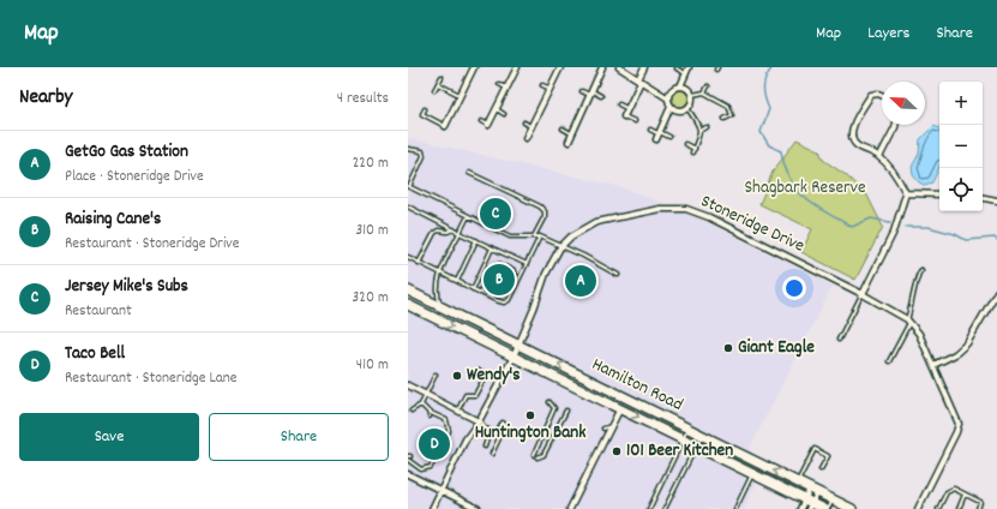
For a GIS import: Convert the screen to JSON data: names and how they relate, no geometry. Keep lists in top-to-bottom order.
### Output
{
  "streets": {
    "main road": ["Hamilton Road"],
    "street": ["Stoneridge Drive"]
  },
  "crossings": [
    ["Stoneridge Drive", "Hamilton Road"]
  ],
  "parks": ["Shagbark Reserve"],
  "places": [
    "Giant Eagle",
    "Wendy's",
    "Huntington Bank",
    "101 Beer Kitchen"
  ],
  "north": "top left",
  "page": {
    "header": "Map",
    "nav": ["Map", "Layers", "Share"],
    "heading": ["Nearby", "4 results"],
    "map_buttons": ["+", "−"],
    "list": [
      {
        "mark": "A",
        "name": "GetGo Gas Station",
        "note": "Place · Stoneridge Drive",
        "value": "220 m"
      },
      {
        "mark": "B",
        "name": "Raising Cane's",
        "note": "Restaurant · Stoneridge Drive",
        "value": "310 m"
      },
      {
        "mark": "C",
        "name": "Jersey Mike's Subs",
        "note": "Restaurant",
        "value": "320 m"
      },
      {
        "mark": "D",
        "name": "Taco Bell",
        "note": "Restaurant · Stoneridge Lane",
        "value": "410 m"
      }
    ],
    "pins": [
      "C",
      "B",
      "A",
      "D"
    ],
    "buttons": ["Save", "Share"]
  }
}
